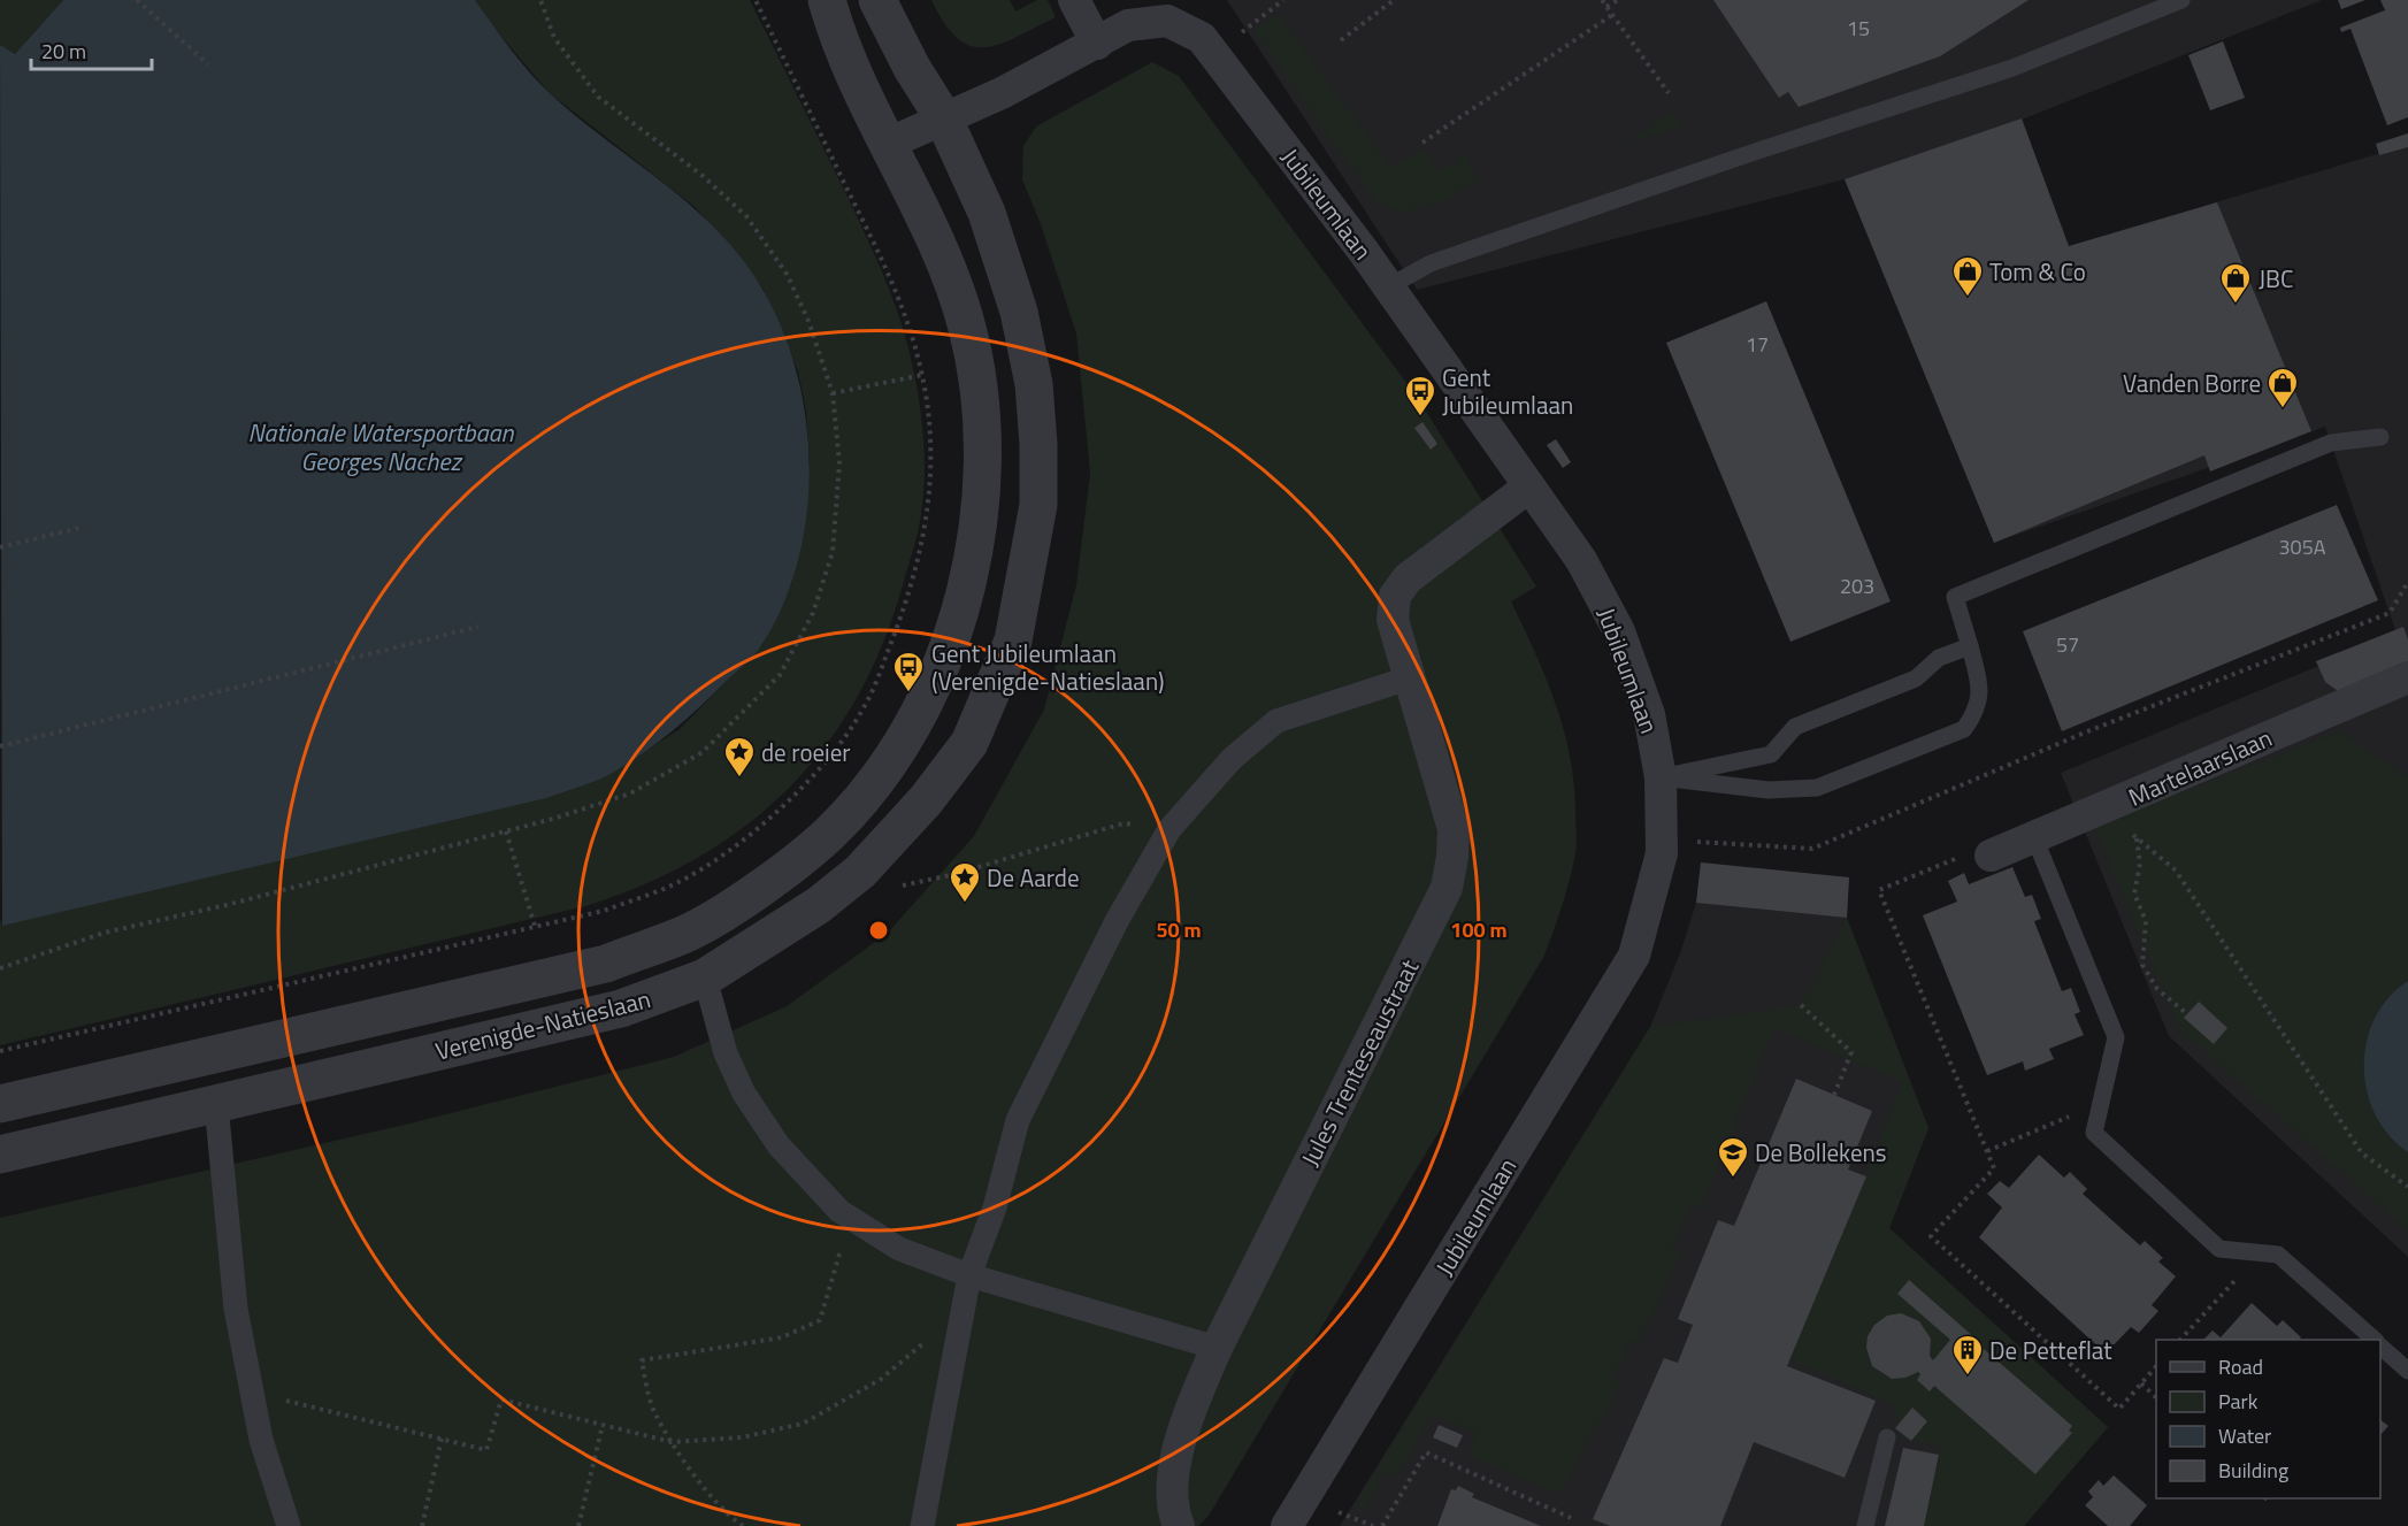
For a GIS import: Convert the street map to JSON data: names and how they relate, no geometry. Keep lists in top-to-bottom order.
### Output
{
  "streets": {
    "street": [
      "Jubileumlaan",
      "Martelaarslaan",
      "Verenigde-Natieslaan",
      "Jules Trenteseaustraat"
    ]
  },
  "crossings": [
    ["Jubileumlaan", "Verenigde-Natieslaan"],
    ["Jubileumlaan", "Jules Trenteseaustraat"]
  ],
  "water": ["Nationale Watersportbaan Georges Nachez"],
  "places": {
    "shop": ["Tom & Co", "JBC", "Vanden Borre"],
    "bus stop": ["Gent Jubileumlaan", "Gent Jubileumlaan (Verenigde-Natieslaan)"],
    "place": ["de roeier", "De Aarde"],
    "school or university": ["De Bollekens"],
    "building": ["De Petteflat"]
  },
  "house_numbers": [
    "15",
    "17",
    "305A",
    "203",
    "57"
  ],
  "legend": [
    "Road",
    "Park",
    "Water",
    "Building"
  ],
  "scale_bar": "20 m",
  "rings": ["50 m", "100 m"]
}
